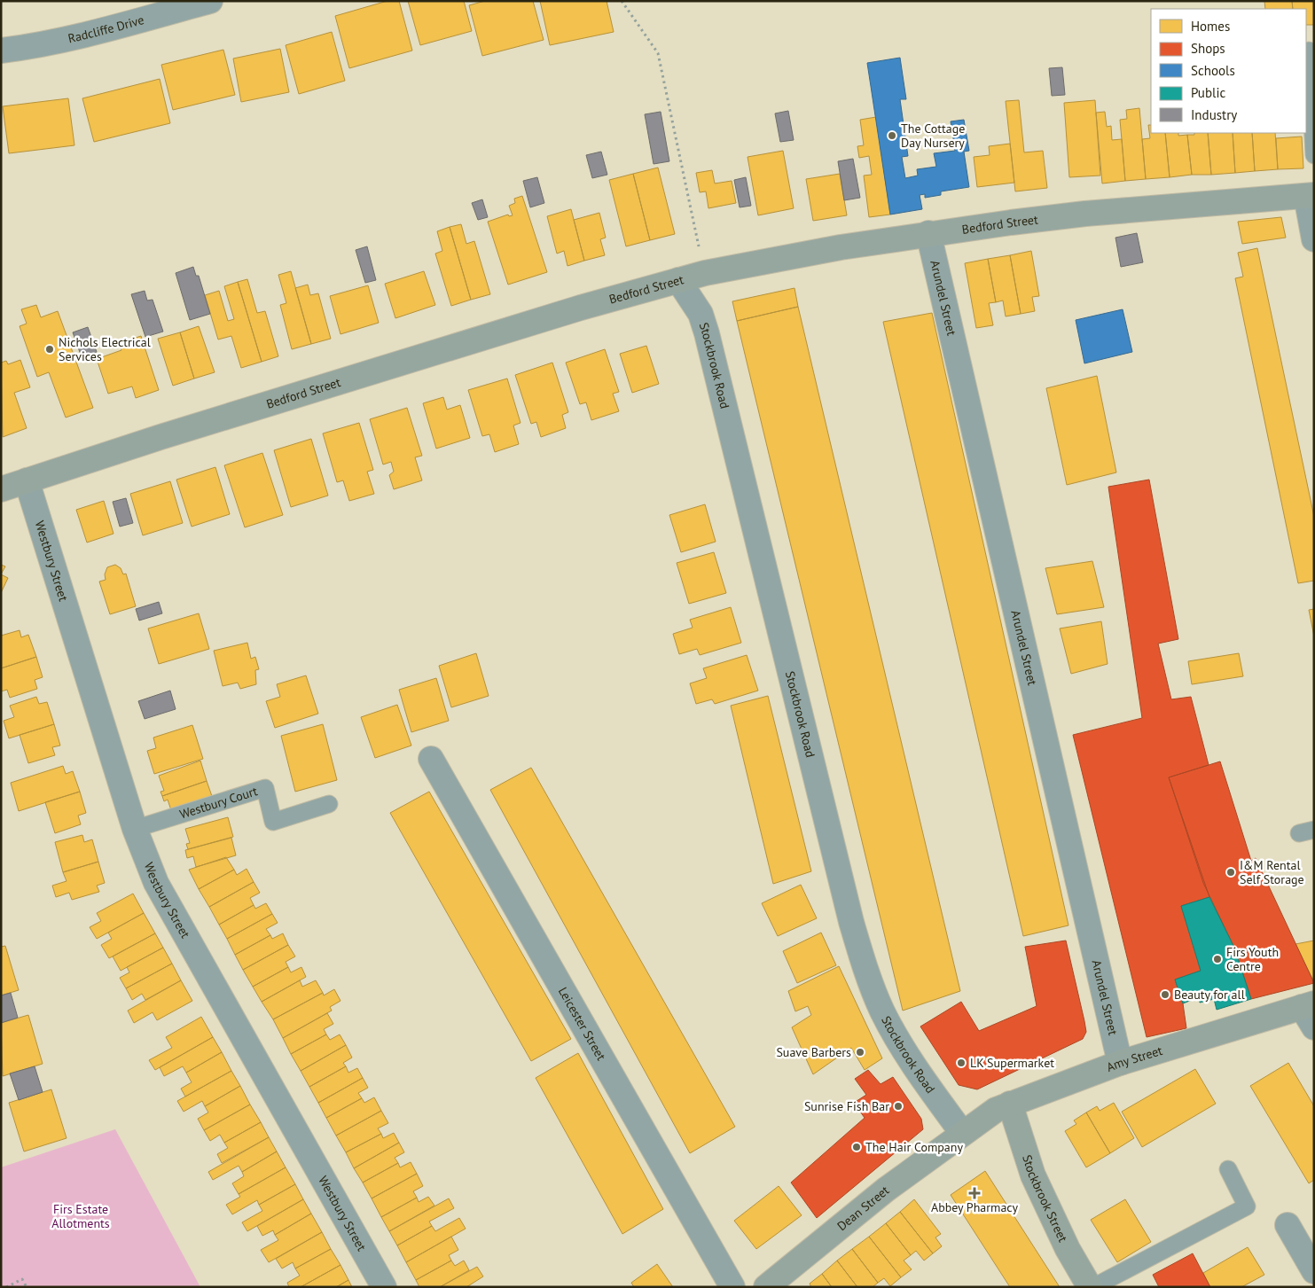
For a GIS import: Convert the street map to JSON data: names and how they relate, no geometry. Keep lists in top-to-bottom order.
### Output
{
  "streets": {
    "street": [
      "Radcliffe Drive",
      "Bedford Street",
      "Arundel Street",
      "Stockbrook Road",
      "Westbury Street",
      "Leicester Street",
      "Amy Street",
      "Stockbrook Street",
      "Dean Street"
    ],
    "lane": ["Westbury Court"]
  },
  "crossings": [
    ["Bedford Street", "Arundel Street"],
    ["Bedford Street", "Stockbrook Road"],
    ["Bedford Street", "Westbury Street"],
    ["Arundel Street", "Amy Street"],
    ["Stockbrook Road", "Amy Street"],
    ["Stockbrook Road", "Dean Street"],
    ["Westbury Street", "Westbury Court"],
    ["Amy Street", "Stockbrook Street"],
    ["Amy Street", "Dean Street"]
  ],
  "parks": ["Firs Estate Allotments"],
  "places": {
    "other": [
      "The Cottage Day Nursery",
      "Nichols Electrical Services",
      "I&M Rental Self Storage",
      "Firs Youth Centre",
      "Beauty for all",
      "Suave Barbers",
      "LK Supermarket",
      "Sunrise Fish Bar",
      "The Hair Company"
    ],
    "health": ["Abbey Pharmacy"]
  },
  "legend": [
    "Homes",
    "Shops",
    "Schools",
    "Public",
    "Industry"
  ]
}
